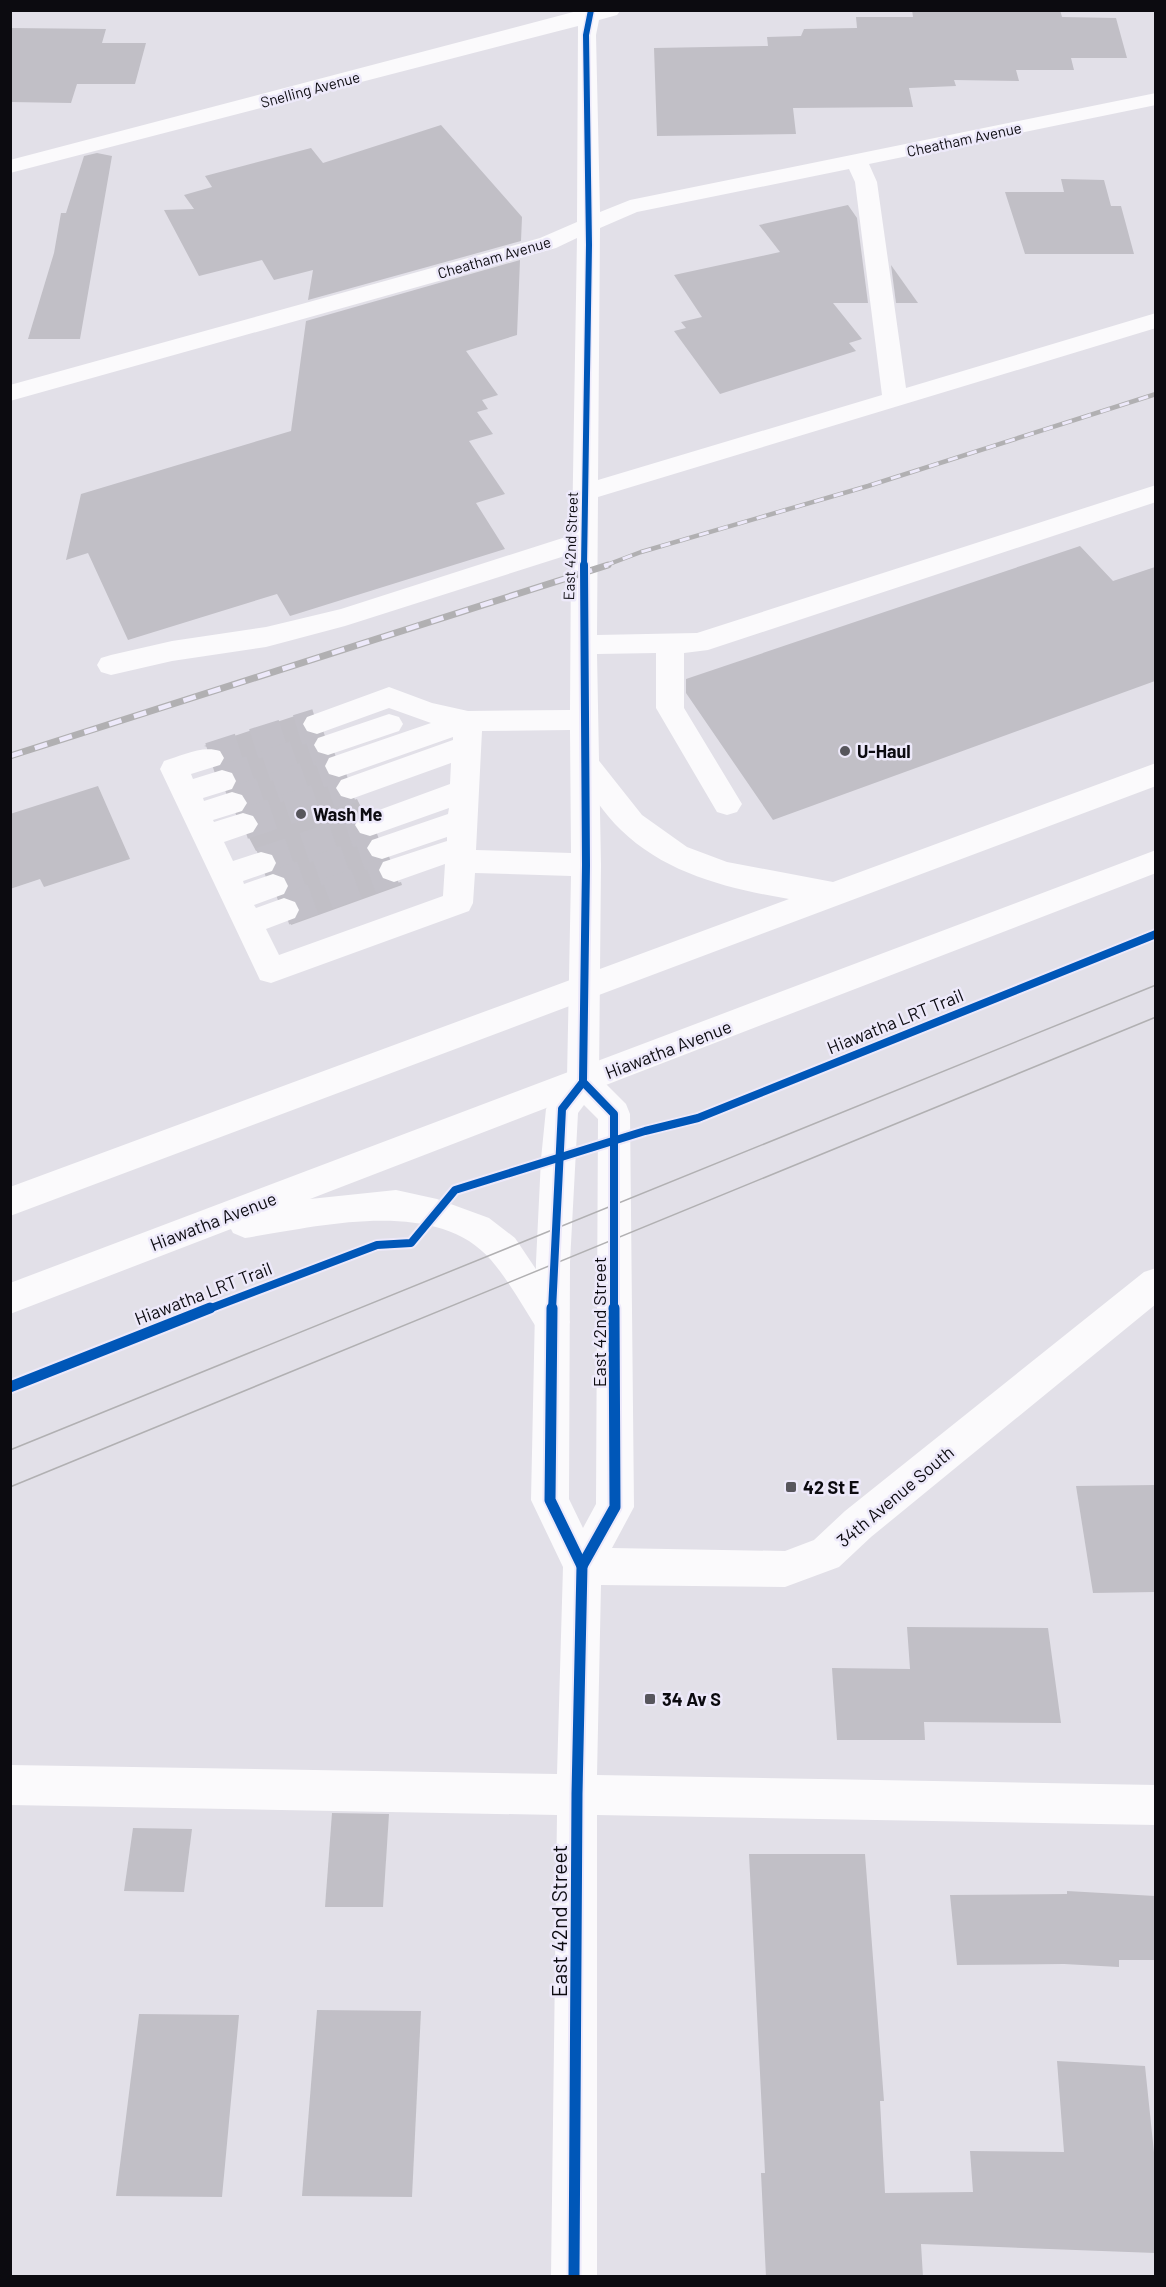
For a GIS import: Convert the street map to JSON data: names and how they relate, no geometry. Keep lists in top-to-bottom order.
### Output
{
  "streets": {
    "main road": [
      "Snelling Avenue",
      "Cheatham Avenue",
      "East 42nd Street",
      "Hiawatha Avenue",
      "34th Avenue South"
    ],
    "cycle path": ["Hiawatha LRT Trail"]
  },
  "crossings": [
    ["Snelling Avenue", "East 42nd Street"],
    ["Cheatham Avenue", "East 42nd Street"],
    ["East 42nd Street", "Hiawatha Avenue"],
    ["East 42nd Street", "34th Avenue South"]
  ],
  "places": {
    "other": ["U-Haul", "Wash Me"],
    "transit": ["42 St E", "34 Av S"]
  }
}
